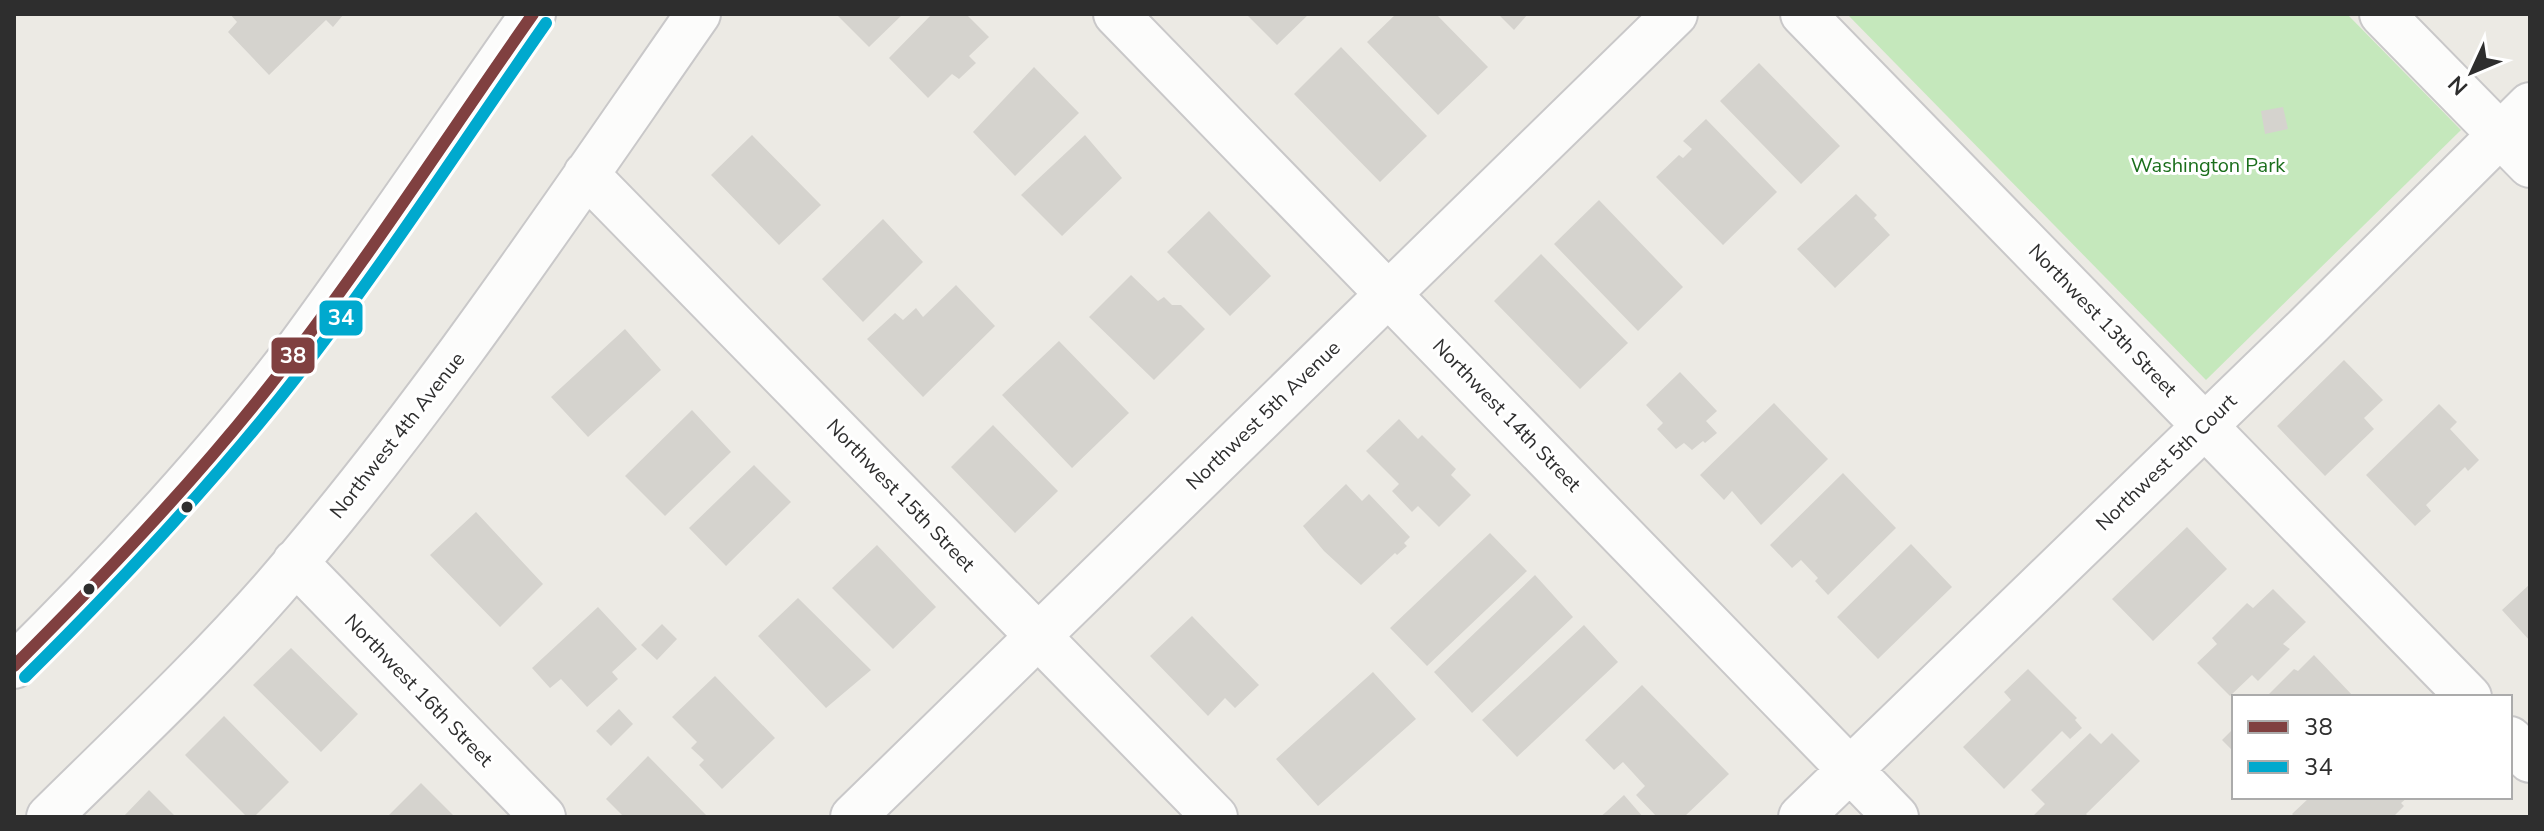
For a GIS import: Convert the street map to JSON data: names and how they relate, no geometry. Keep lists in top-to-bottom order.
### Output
{
  "streets": {
    "street": [
      "Northwest 13th Street",
      "Northwest 5th Avenue",
      "Northwest 14th Street",
      "Northwest 4th Avenue",
      "Northwest 5th Court",
      "Northwest 15th Street",
      "Northwest 16th Street"
    ]
  },
  "crossings": [
    ["Northwest 13th Street", "Northwest 5th Court"],
    ["Northwest 5th Avenue", "Northwest 14th Street"],
    ["Northwest 5th Avenue", "Northwest 15th Street"],
    ["Northwest 14th Street", "Northwest 5th Court"],
    ["Northwest 4th Avenue", "Northwest 15th Street"],
    ["Northwest 4th Avenue", "Northwest 16th Street"]
  ],
  "parks": ["Washington Park"],
  "lines": ["transit line 38", "transit line 34"],
  "legend": ["38", "34"],
  "north": "bottom left"
}
